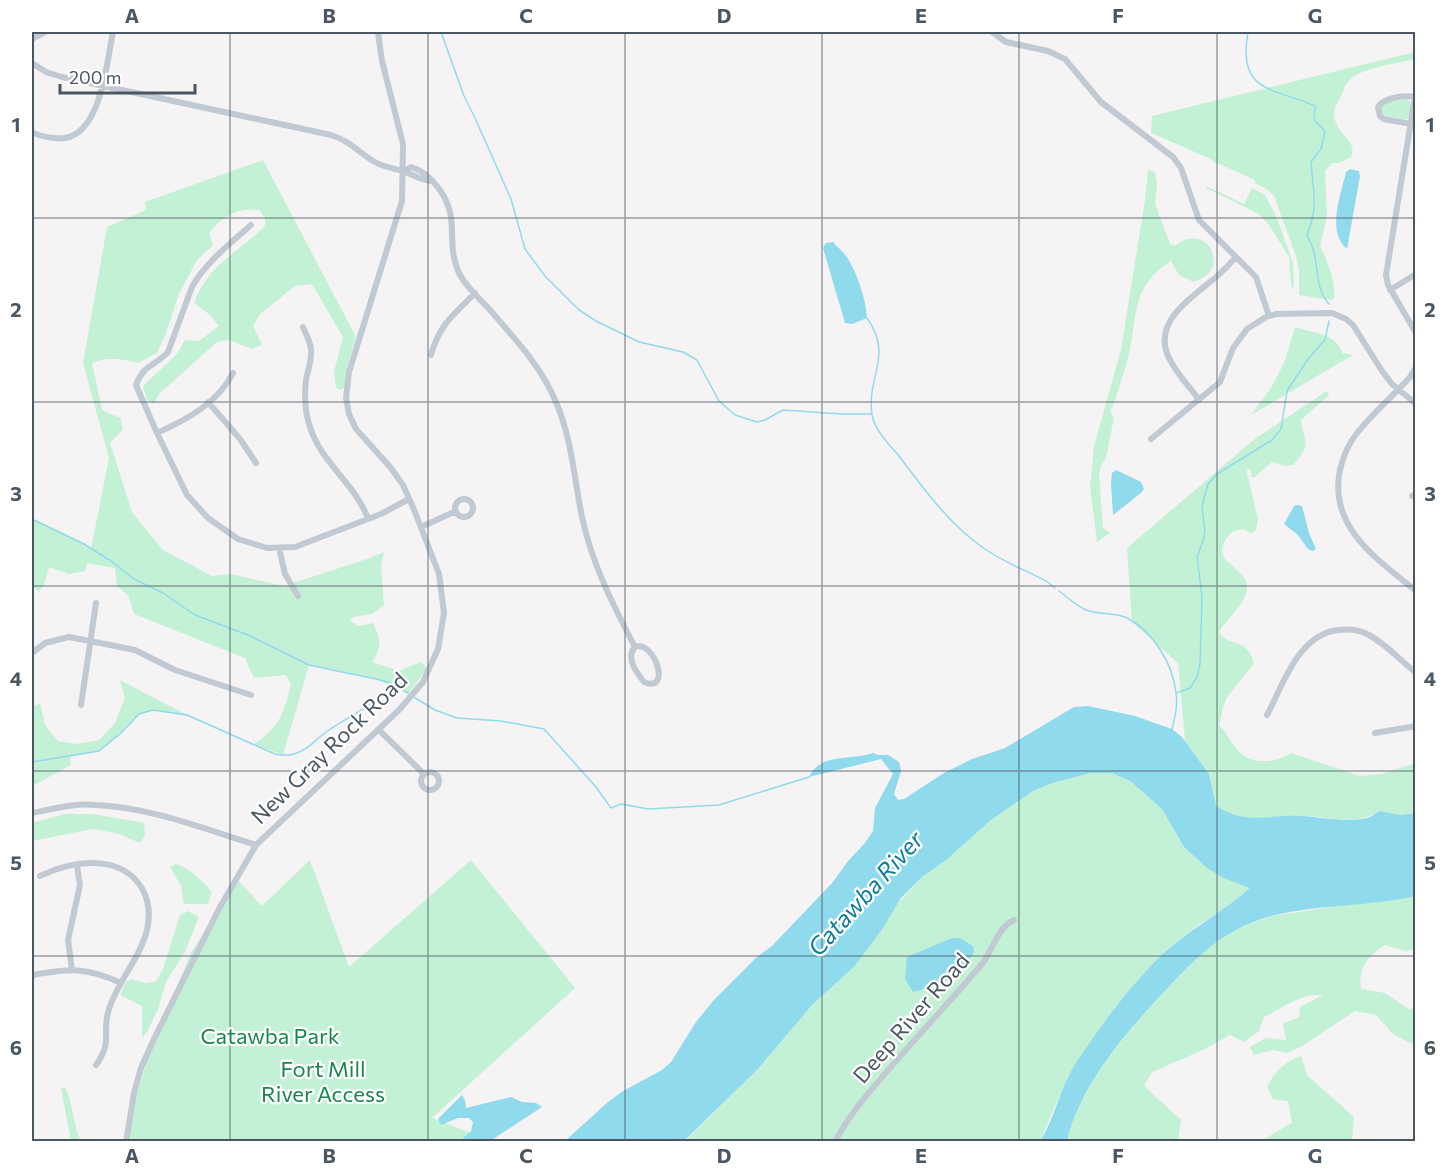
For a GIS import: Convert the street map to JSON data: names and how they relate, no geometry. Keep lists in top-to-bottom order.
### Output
{
  "streets": {
    "street": ["New Gray Rock Road", "Deep River Road"]
  },
  "water": ["Catawba River"],
  "parks": ["Catawba Park", "Fort Mill River Access"],
  "scale_bar": "200 m",
  "grid": {
    "columns": [
      "A",
      "B",
      "C",
      "D",
      "E",
      "F",
      "G"
    ],
    "rows": [
      "1",
      "2",
      "3",
      "4",
      "5",
      "6"
    ]
  }
}
